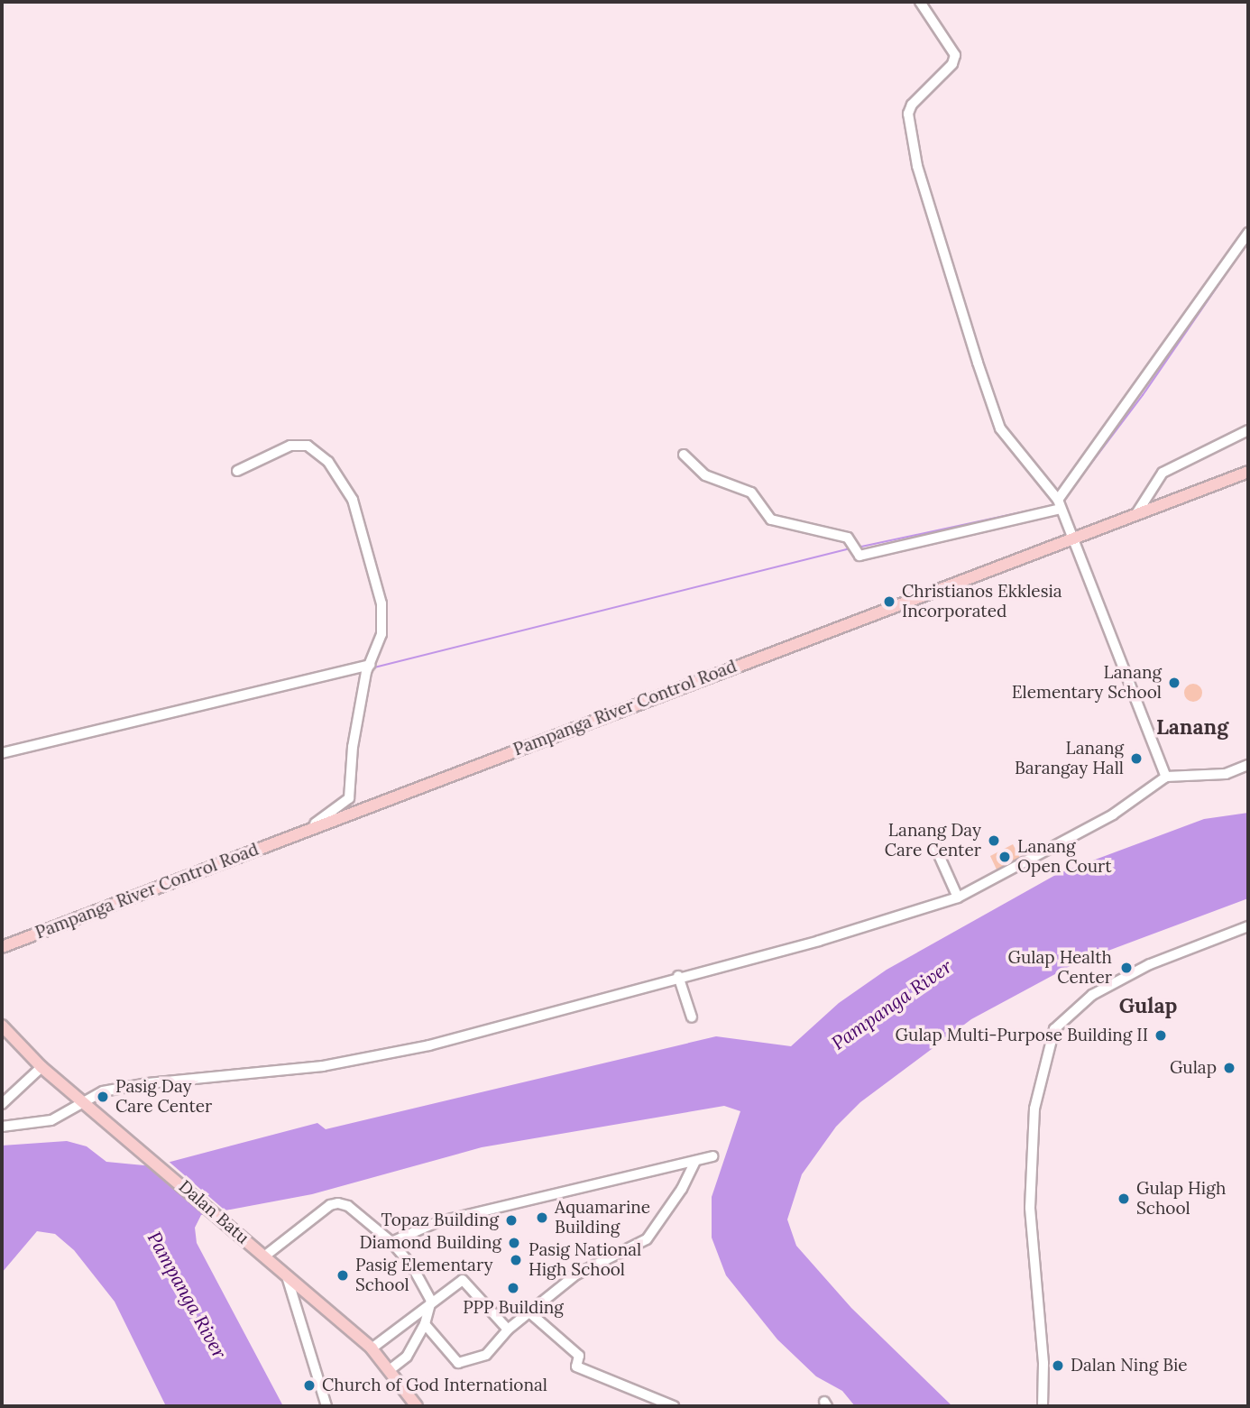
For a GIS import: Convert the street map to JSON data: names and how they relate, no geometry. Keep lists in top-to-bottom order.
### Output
{
  "streets": {
    "main road": ["Pampanga River Control Road", "Dalan Batu"]
  },
  "districts": ["Lanang", "Gulap"],
  "water": ["Pampanga River"],
  "places": [
    "Christianos Ekklesia Incorporated",
    "Lanang Elementary School",
    "Lanang Barangay Hall",
    "Lanang Day Care Center",
    "Lanang Open Court",
    "Gulap Health Center",
    "Gulap Multi-Purpose Building II",
    "Gulap",
    "Pasig Day Care Center",
    "Gulap High School",
    "Aquamarine Building",
    "Topaz Building",
    "Diamond Building",
    "Pasig National High School",
    "Pasig Elementary School",
    "PPP Building",
    "Dalan Ning Bie",
    "Church of God International"
  ]
}
